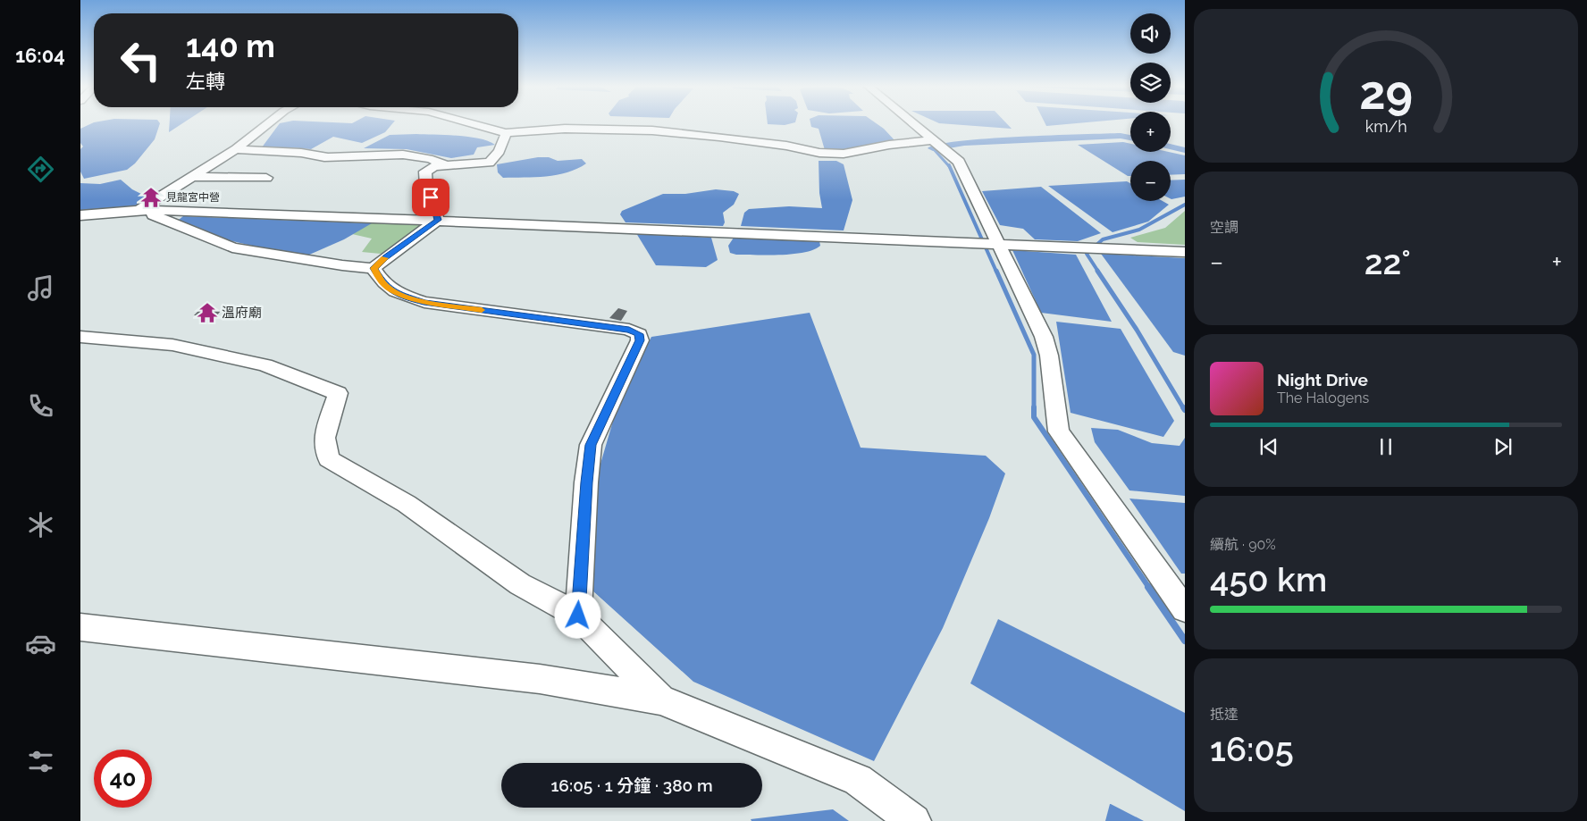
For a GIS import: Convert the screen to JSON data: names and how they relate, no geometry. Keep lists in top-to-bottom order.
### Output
{
  "places": {
    "temple": ["見龍宮中營", "溫府廟"]
  },
  "page": {
    "tabs": "16:04",
    "map_buttons": ["+", "−"],
    "turn": ["140 m", "左轉"],
    "tile": [
      "空調",
      ["續航 · 90%", "450 km"],
      ["抵達", "16:05"]
    ],
    "heat": ["−", "22°", "+"],
    "song": ["Night Drive", "The Halogens"],
    "limit": "40",
    "trip": "16:05 · 1 分鐘 · 380 m",
    "gauge": ["29", "km/h"]
  }
}
